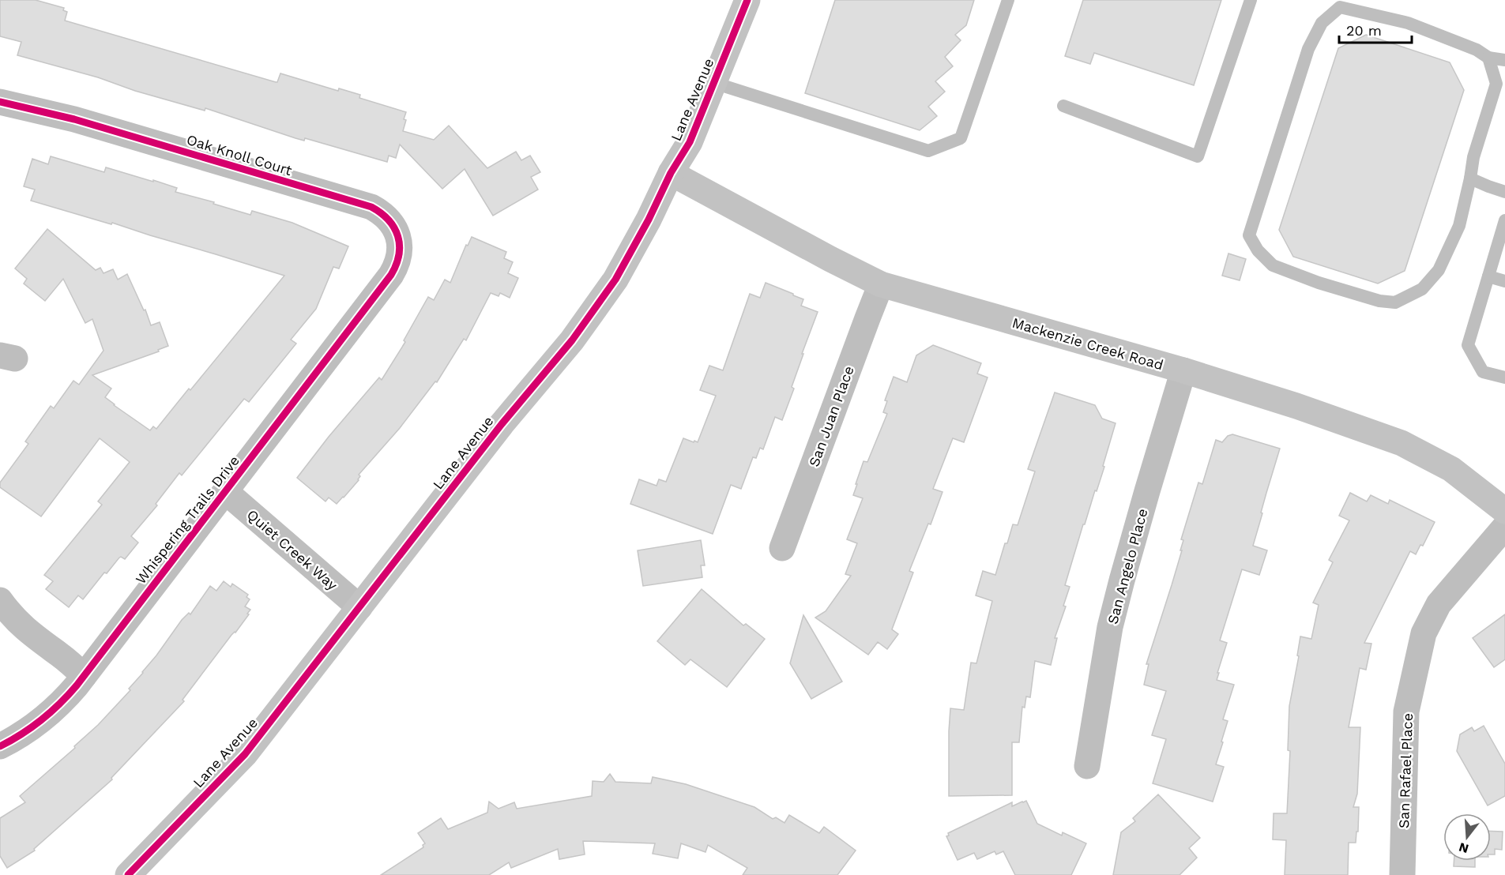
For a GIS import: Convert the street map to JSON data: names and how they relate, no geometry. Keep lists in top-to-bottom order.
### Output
{
  "streets": {
    "main road": ["Lane Avenue", "Mackenzie Creek Road"],
    "street": [
      "Oak Knoll Court",
      "San Juan Place",
      "Whispering Trails Drive",
      "Quiet Creek Way",
      "San Angelo Place",
      "San Rafael Place"
    ]
  },
  "crossings": [
    ["Lane Avenue", "Mackenzie Creek Road"],
    ["Lane Avenue", "Quiet Creek Way"],
    ["Oak Knoll Court", "Whispering Trails Drive"],
    ["Mackenzie Creek Road", "San Juan Place"],
    ["Mackenzie Creek Road", "San Angelo Place"],
    ["Whispering Trails Drive", "Quiet Creek Way"]
  ],
  "scale_bar": "20 m",
  "north": "bottom"
}
